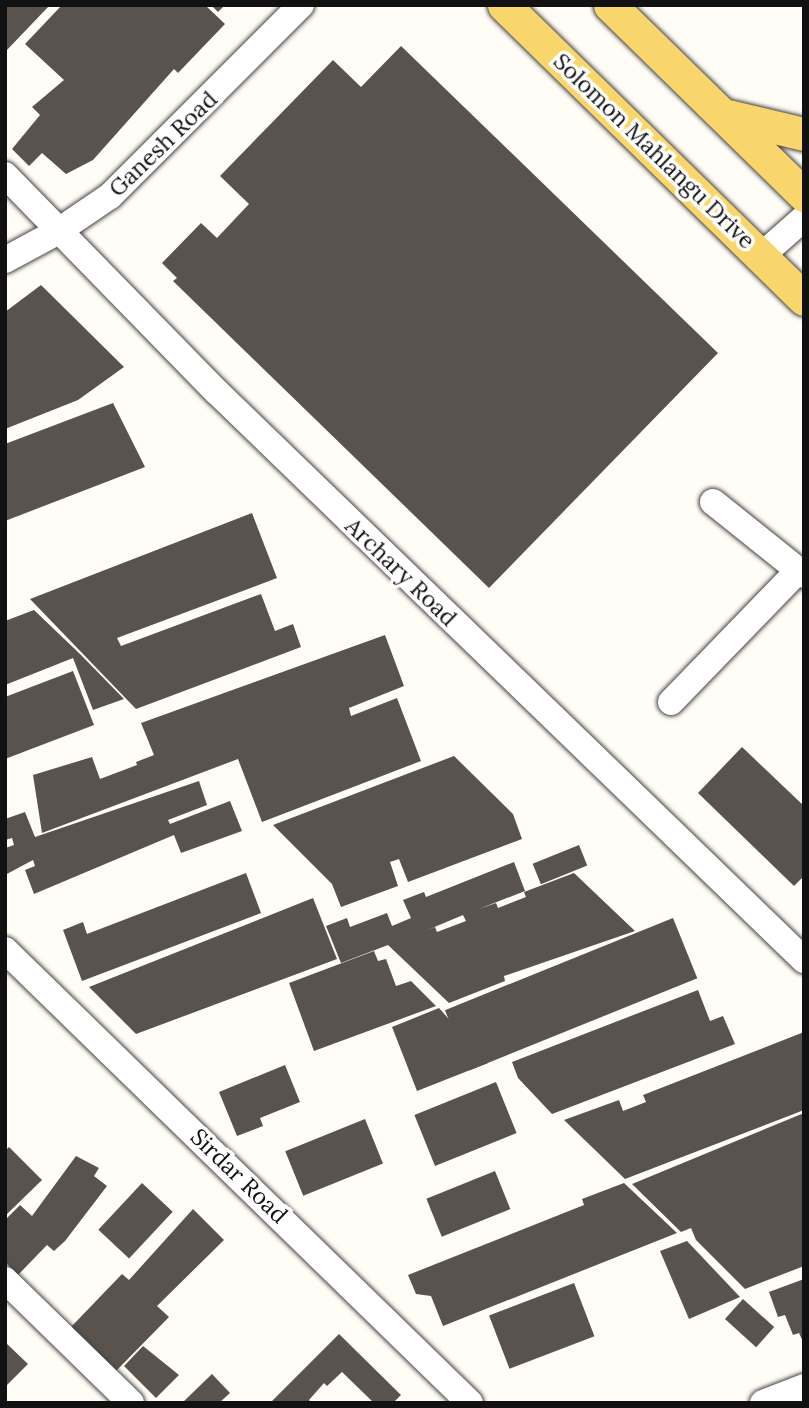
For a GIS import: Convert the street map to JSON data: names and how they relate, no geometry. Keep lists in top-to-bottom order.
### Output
{
  "streets": {
    "main road": ["Solomon Mahlangu Drive"],
    "street": ["Ganesh Road", "Archary Road", "Sirdar Road"]
  },
  "crossings": [
    ["Ganesh Road", "Archary Road"]
  ]
}
